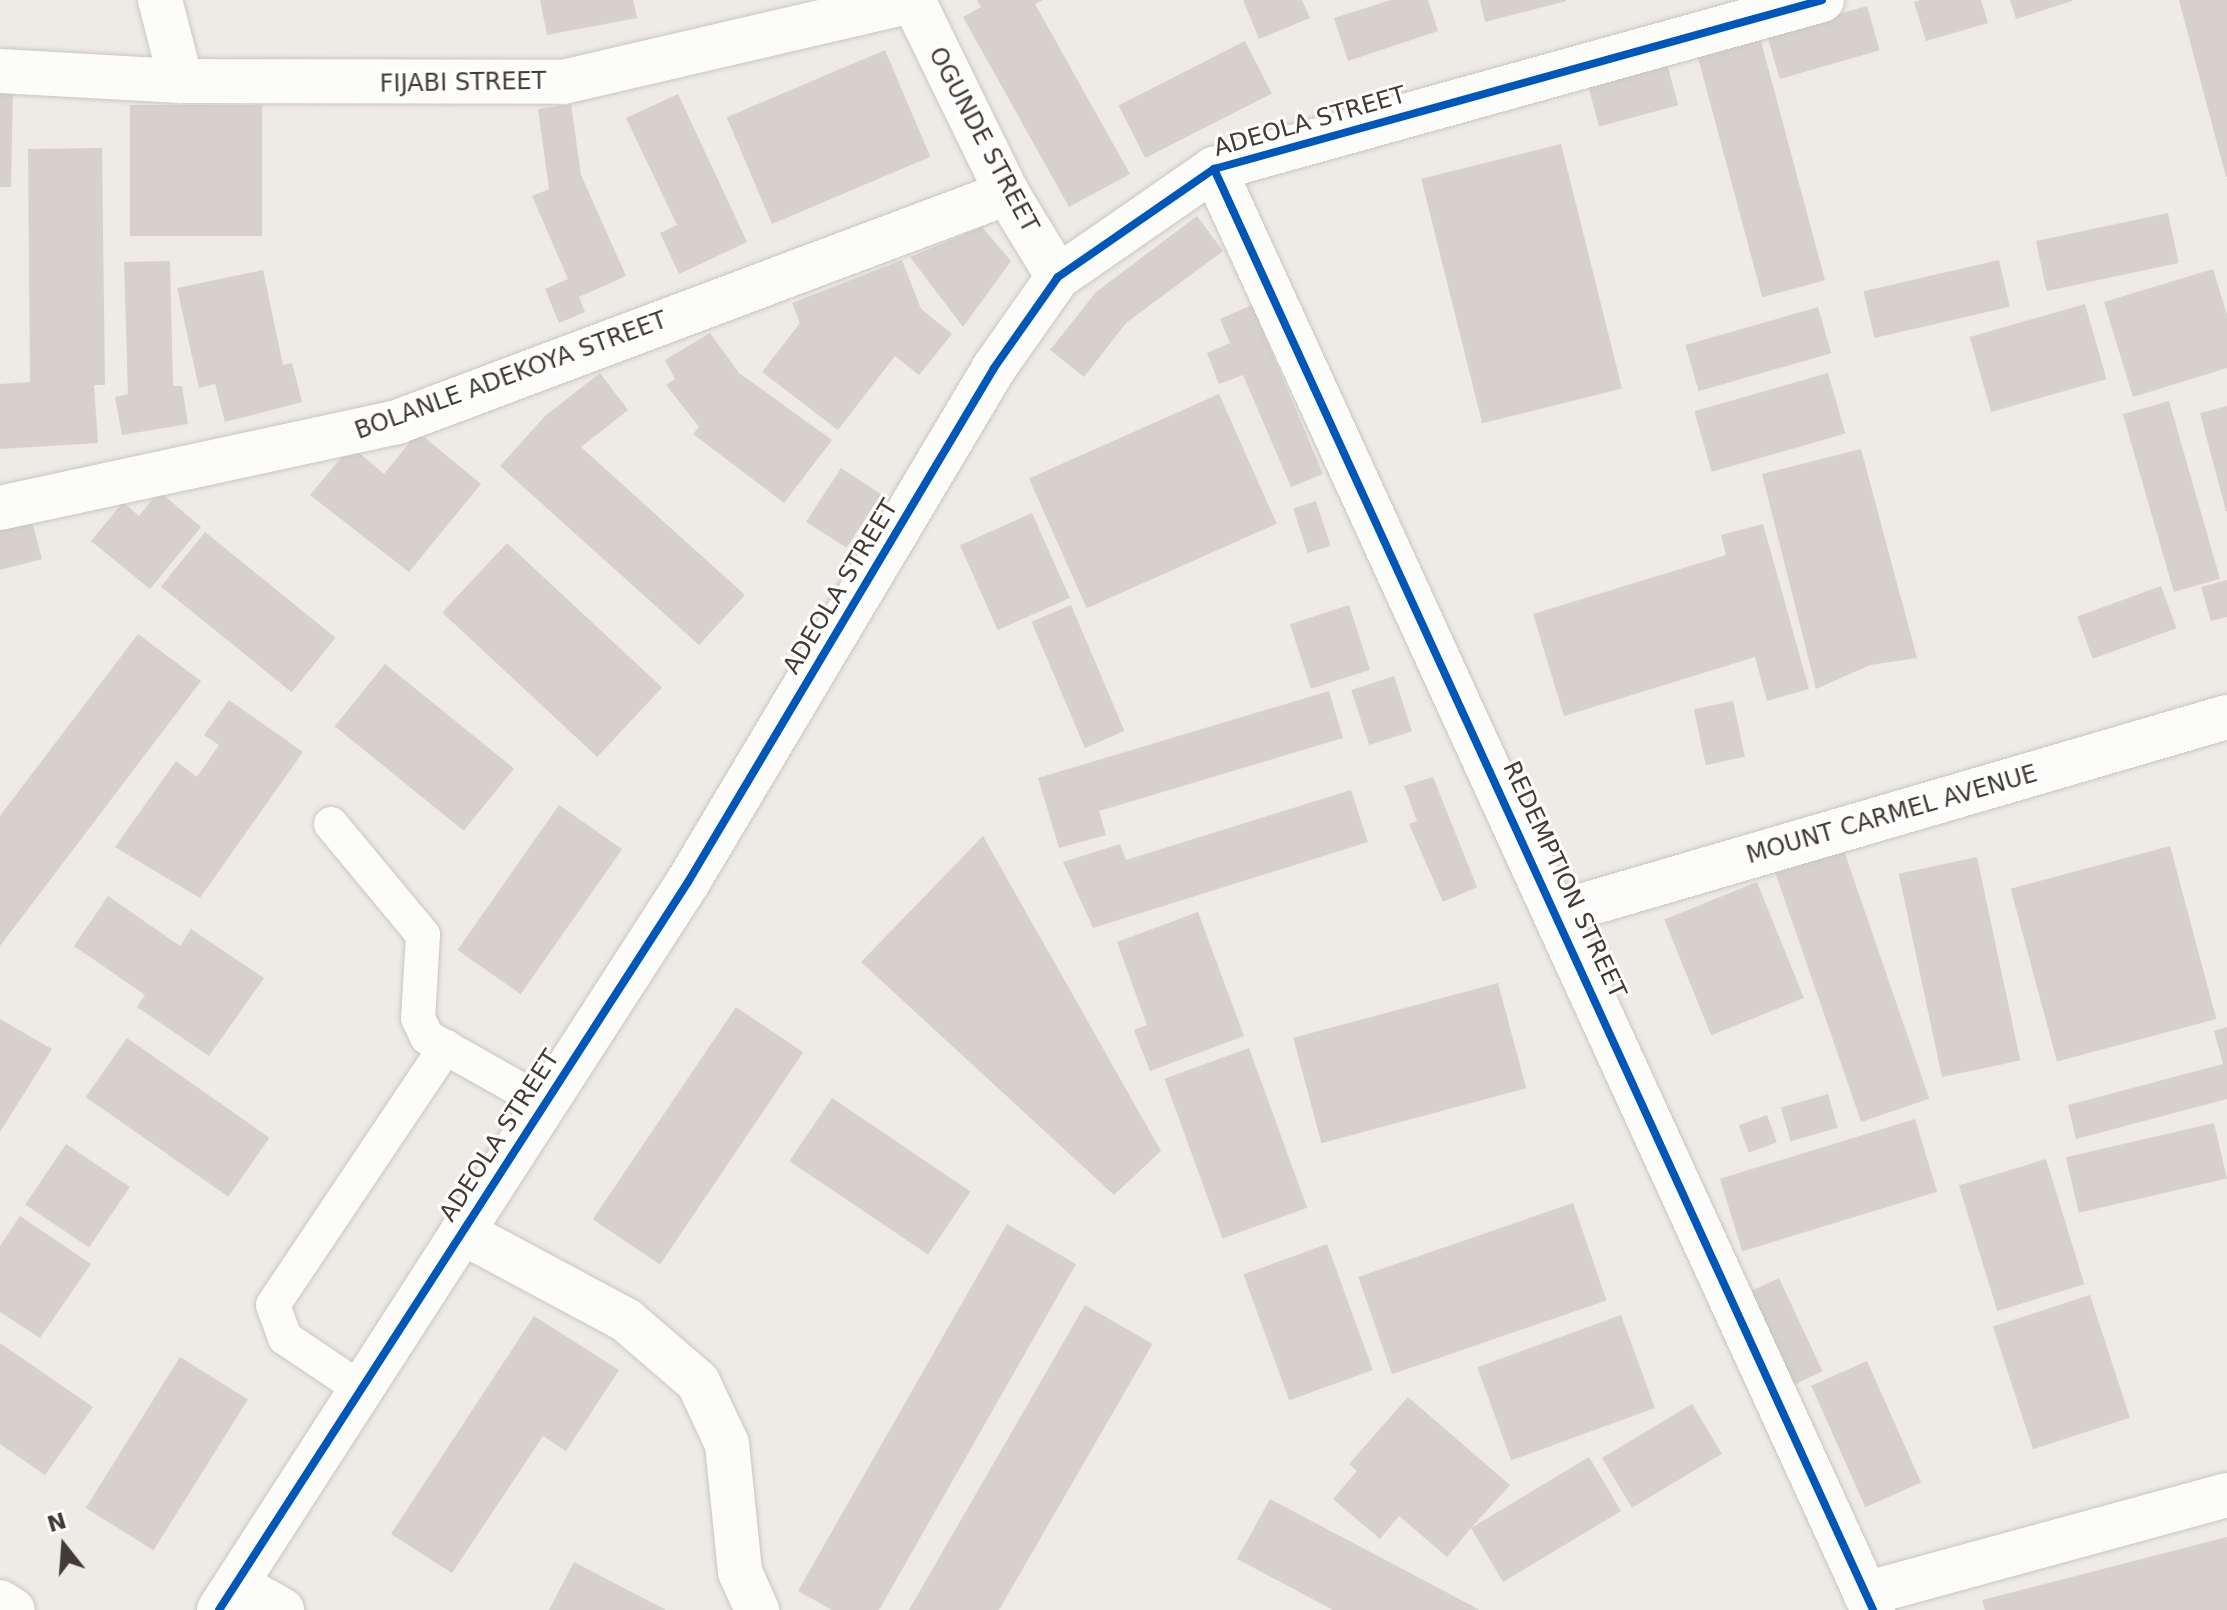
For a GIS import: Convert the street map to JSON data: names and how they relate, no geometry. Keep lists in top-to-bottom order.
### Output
{
  "streets": {
    "street": [
      "FIJABI STREET",
      "ADEOLA STREET",
      "OGUNDE STREET",
      "BOLANLE ADEKOYA STREET",
      "MOUNT CARMEL AVENUE",
      "REDEMPTION STREET"
    ]
  },
  "crossings": [
    ["FIJABI STREET", "OGUNDE STREET"],
    ["ADEOLA STREET", "OGUNDE STREET"],
    ["ADEOLA STREET", "REDEMPTION STREET"],
    ["OGUNDE STREET", "BOLANLE ADEKOYA STREET"],
    ["MOUNT CARMEL AVENUE", "REDEMPTION STREET"]
  ],
  "north": "top"
}
